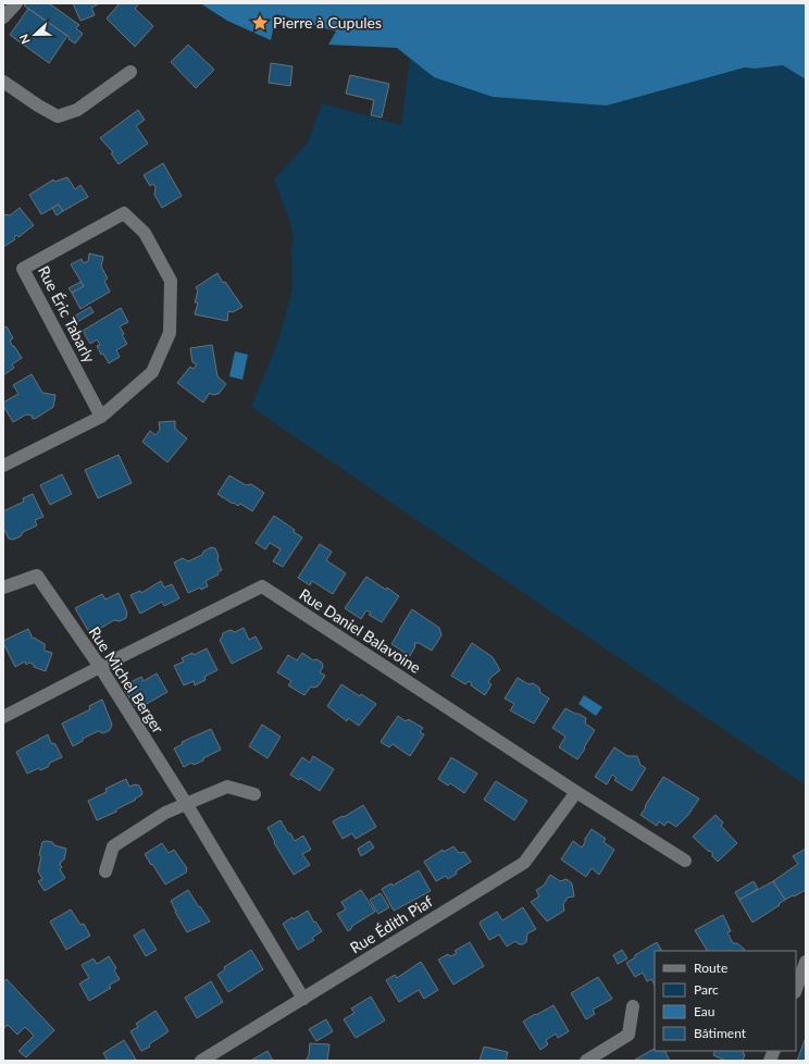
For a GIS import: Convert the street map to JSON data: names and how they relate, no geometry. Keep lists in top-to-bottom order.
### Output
{
  "streets": {
    "street": [
      "Rue Éric Tabarly",
      "Rue Daniel Balavoine",
      "Rue Michel Berger",
      "Rue Édith Piaf"
    ]
  },
  "crossings": [
    ["Rue Daniel Balavoine", "Rue Michel Berger"],
    ["Rue Daniel Balavoine", "Rue Édith Piaf"],
    ["Rue Michel Berger", "Rue Édith Piaf"]
  ],
  "places": {
    "place": ["Pierre à Cupules"]
  },
  "legend": [
    "Route",
    "Parc",
    "Eau",
    "Bâtiment"
  ],
  "north": "left"
}
